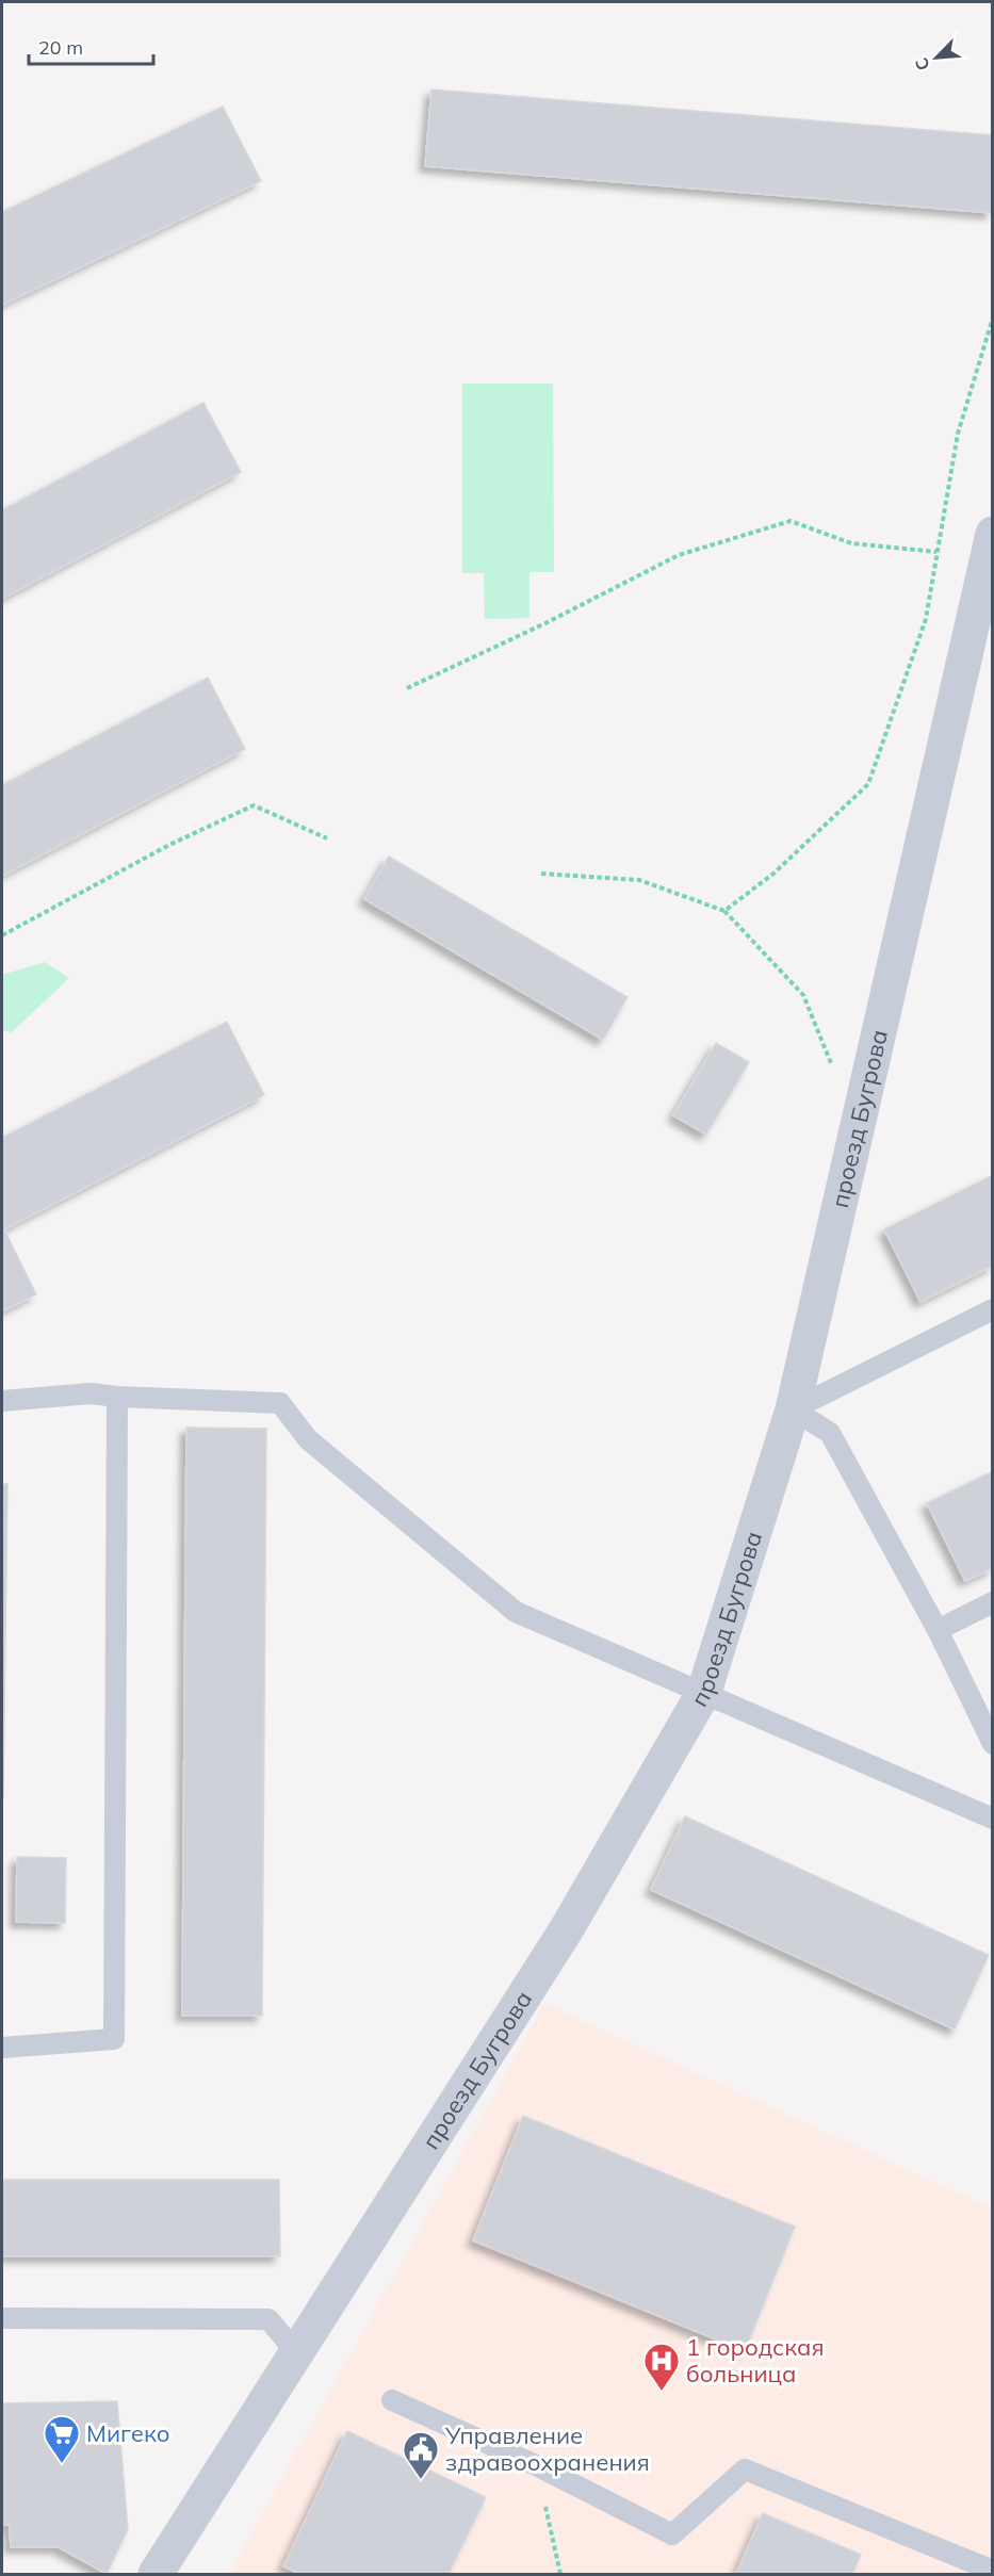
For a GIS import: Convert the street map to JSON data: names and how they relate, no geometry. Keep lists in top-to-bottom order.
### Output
{
  "streets": {
    "street": ["проезд Бугрова"]
  },
  "places": {
    "hospital": ["1 городская больница"],
    "supermarket": ["Мигеко"],
    "public building": ["Управление здравоохранения"]
  },
  "scale_bar": "20 m",
  "north": "bottom left"
}
